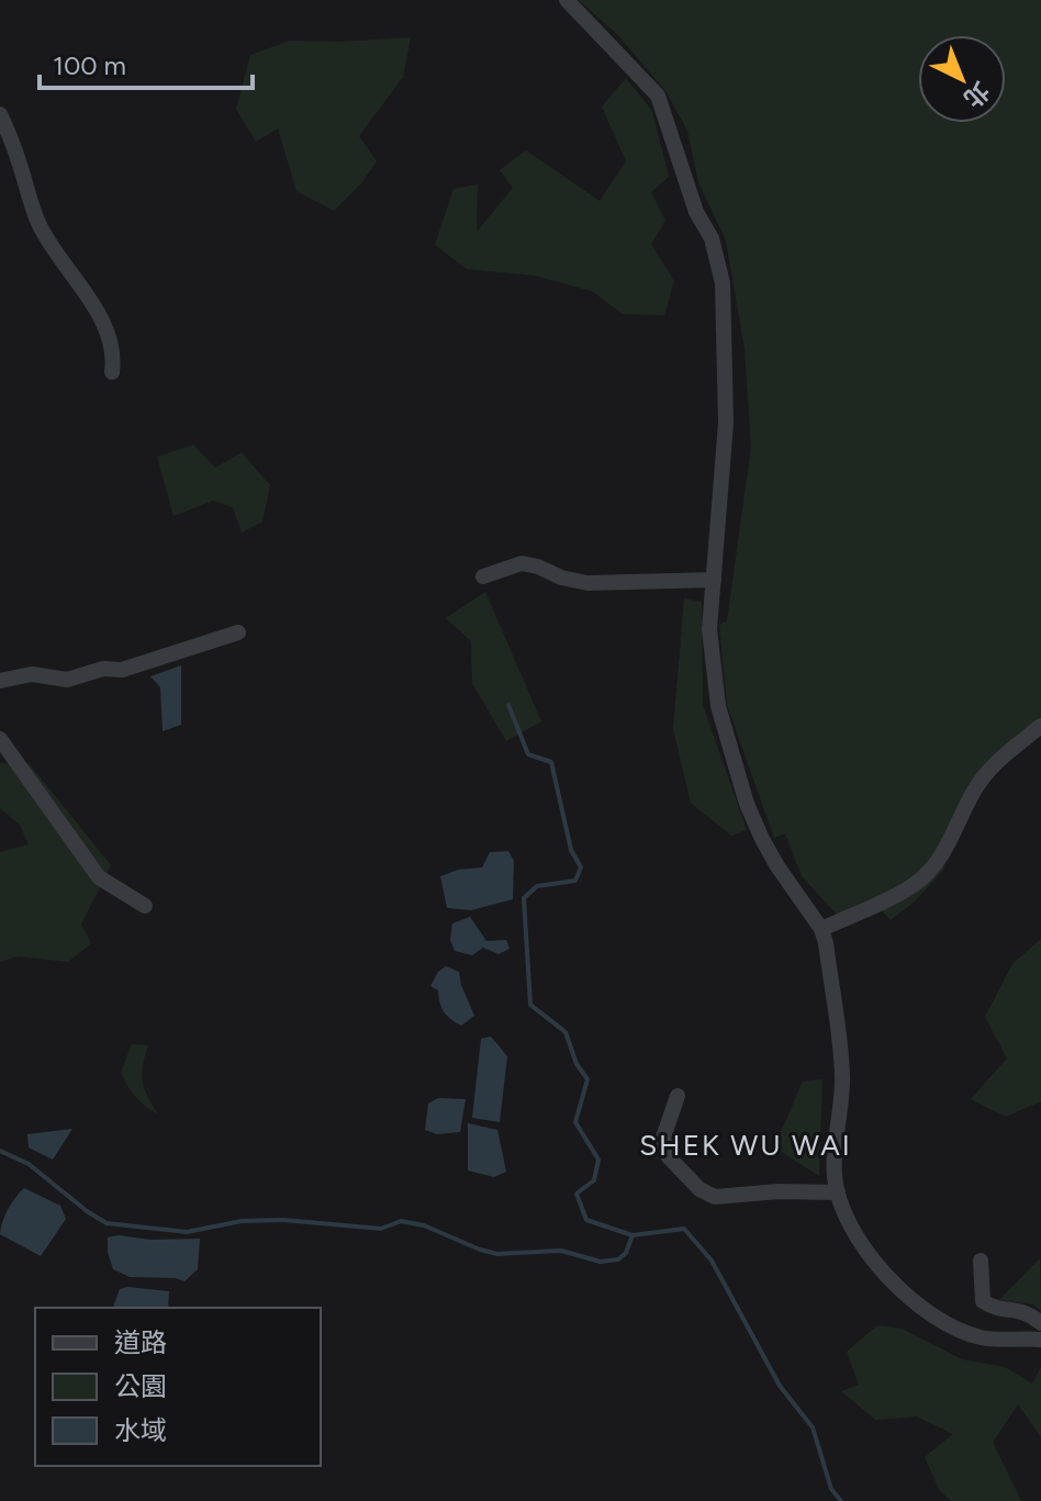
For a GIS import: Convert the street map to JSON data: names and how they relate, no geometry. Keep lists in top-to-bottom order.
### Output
{
  "districts": ["SHEK WU WAI"],
  "legend": ["道路", "公園", "水域"],
  "scale_bar": "100 m",
  "north": "bottom right"
}
